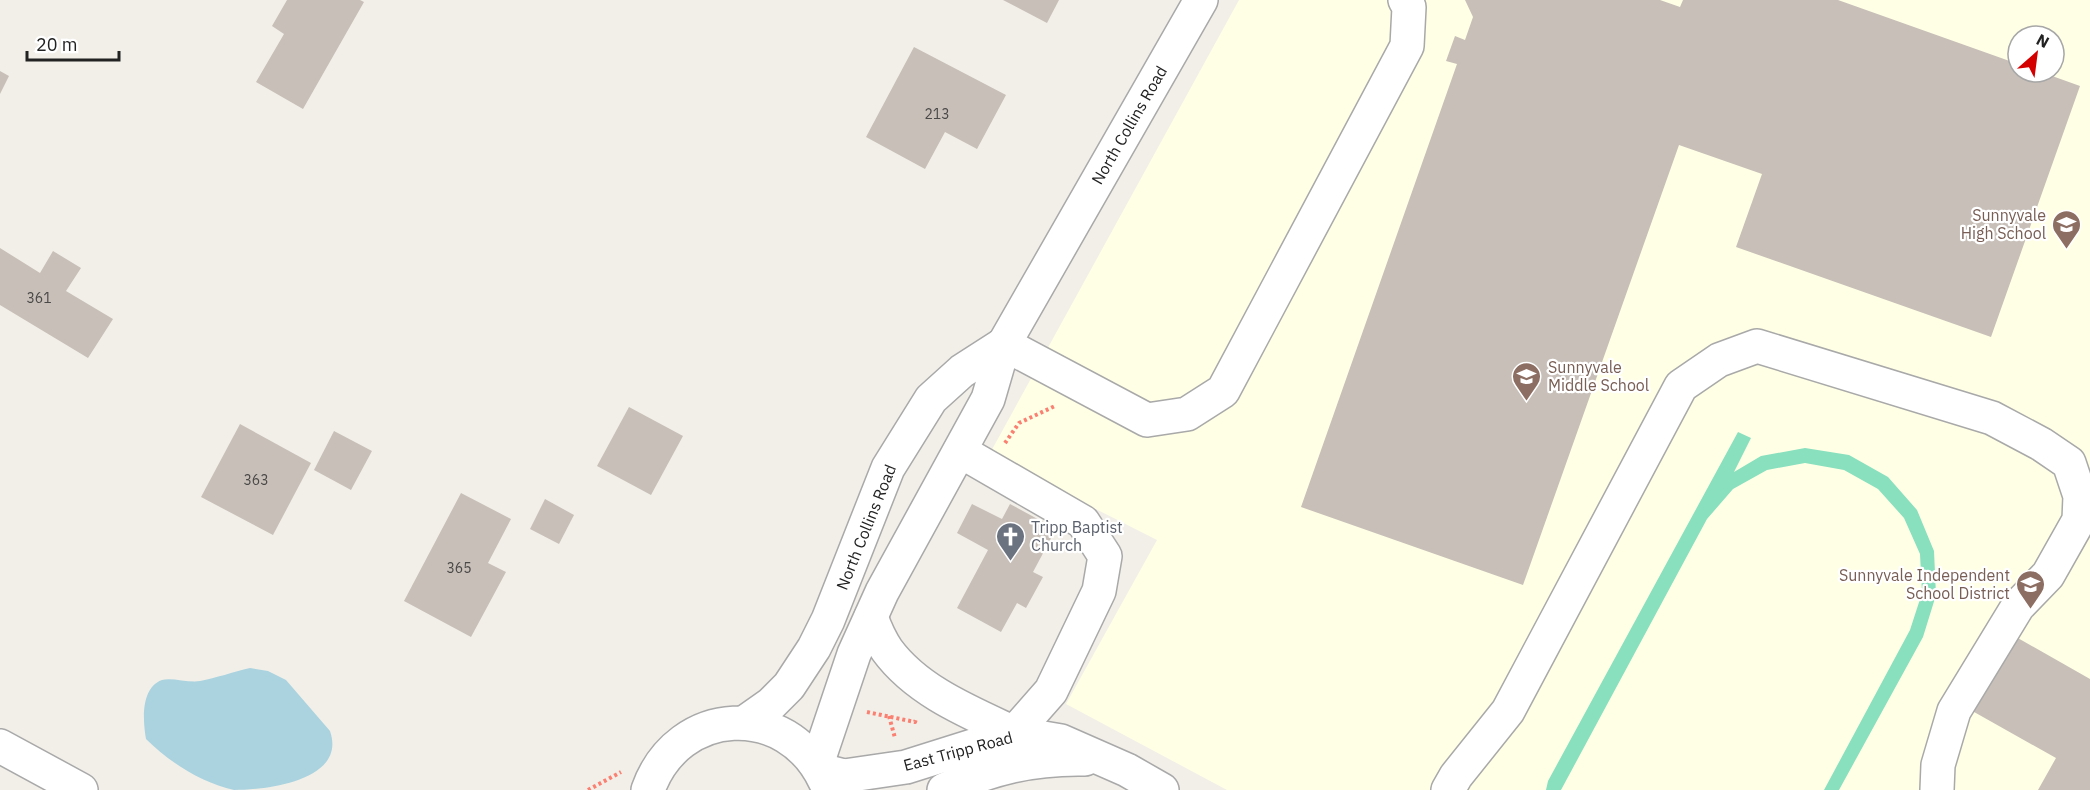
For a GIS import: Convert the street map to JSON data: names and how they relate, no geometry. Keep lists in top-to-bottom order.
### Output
{
  "streets": {
    "street": ["North Collins Road", "East Tripp Road"]
  },
  "crossings": [
    ["North Collins Road", "East Tripp Road"]
  ],
  "places": {
    "school or university": ["Sunnyvale High School", "Sunnyvale Middle School", "Sunnyvale Independent School District"],
    "church": ["Tripp Baptist Church"]
  },
  "house_numbers": [
    "213",
    "361",
    "363",
    "365"
  ],
  "scale_bar": "20 m",
  "north": "top right"
}
